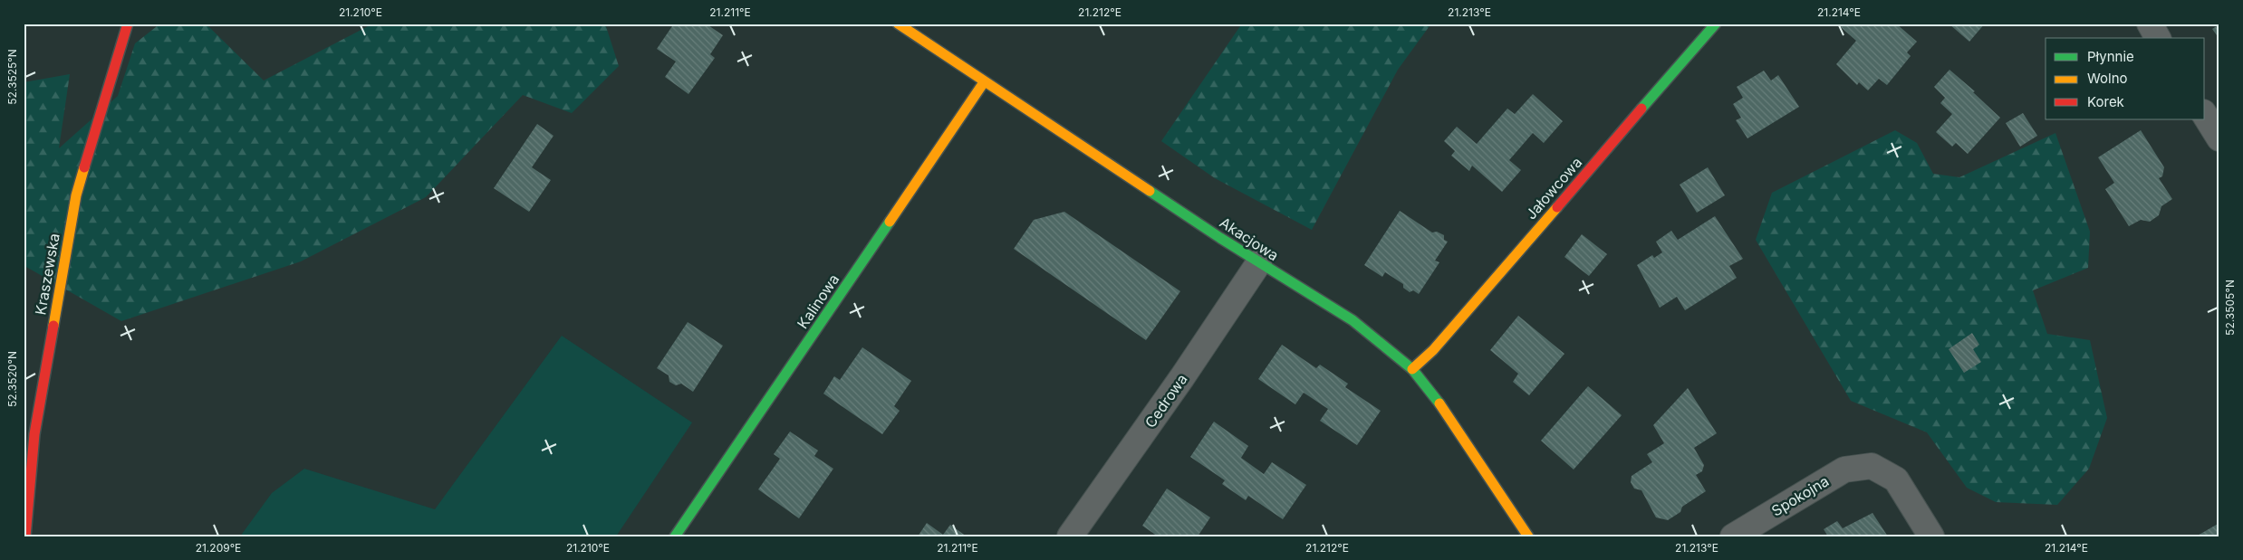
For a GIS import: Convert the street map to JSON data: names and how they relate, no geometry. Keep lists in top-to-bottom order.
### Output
{
  "streets": {
    "street": [
      "Jałowcowa",
      "Akacjowa",
      "Kraszewska",
      "Kalinowa",
      "Cedrowa",
      "Spokojna"
    ]
  },
  "crossings": [
    ["Jałowcowa", "Akacjowa"],
    ["Akacjowa", "Kalinowa"],
    ["Akacjowa", "Cedrowa"]
  ],
  "legend": ["Płynnie", "Wolno", "Korek"],
  "coordinates": [
    "21.210°E",
    "21.211°E",
    "21.212°E",
    "21.213°E",
    "21.214°E",
    "52.3525°N",
    "52.3505°N",
    "52.3520°N",
    "21.209°E"
  ]
}
